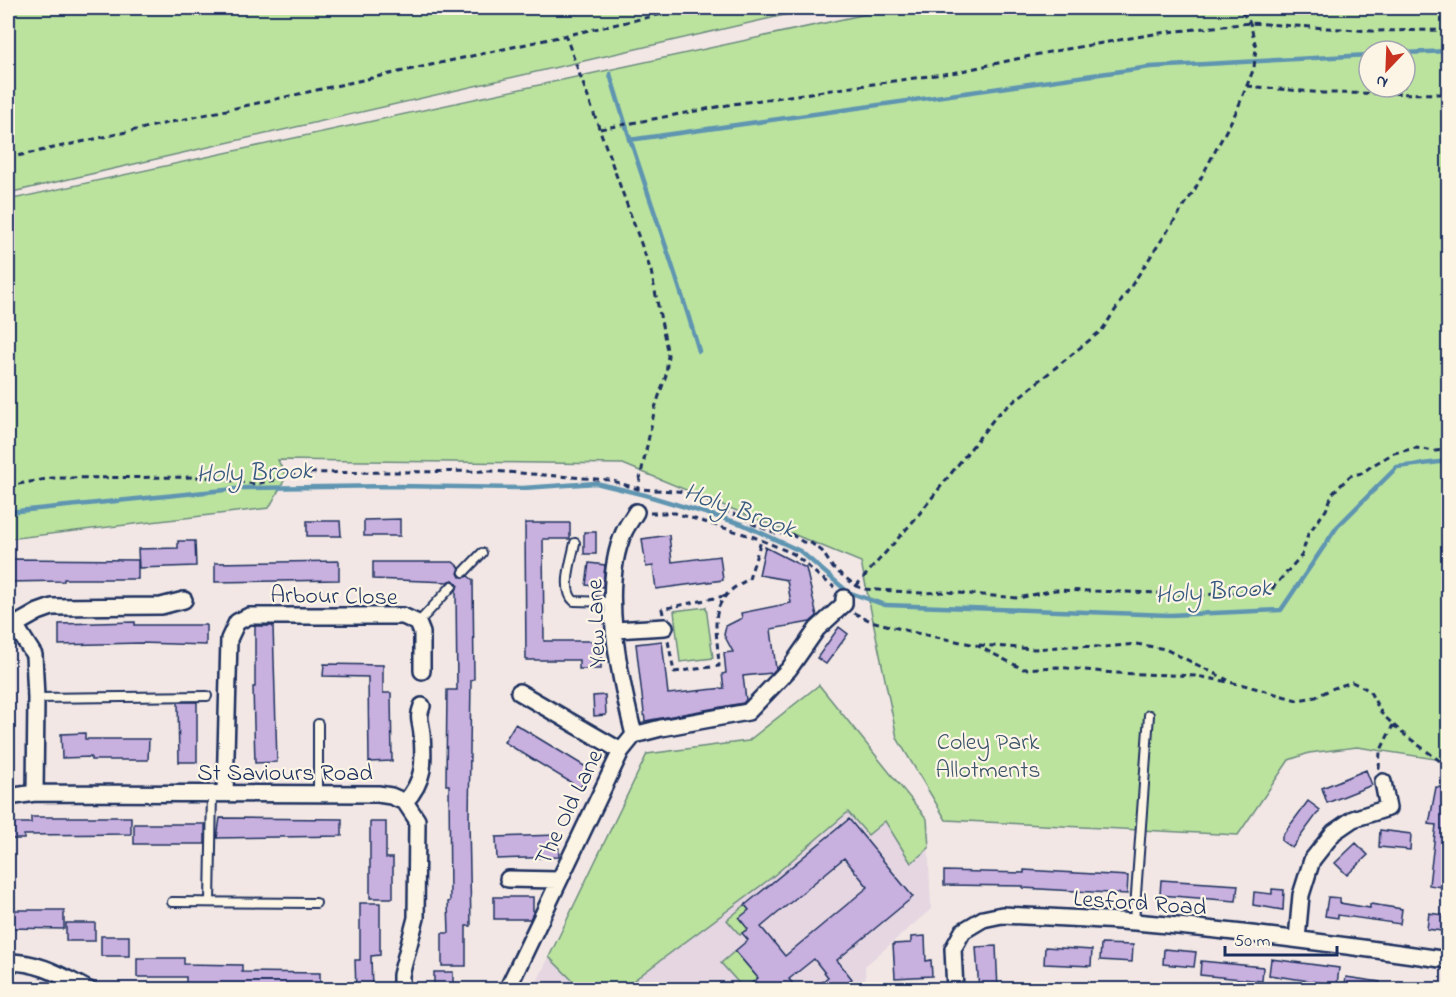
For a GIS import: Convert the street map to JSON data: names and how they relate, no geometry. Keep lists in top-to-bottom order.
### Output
{
  "streets": {
    "street": [
      "Arbour Close",
      "Yew Lane",
      "St Saviours Road",
      "The Old Lane",
      "Lesford Road"
    ]
  },
  "crossings": [
    ["Arbour Close", "St Saviours Road"]
  ],
  "water": ["Holy Brook"],
  "parks": ["Coley Park Allotments"],
  "scale_bar": "50 m",
  "north": "bottom left"
}
